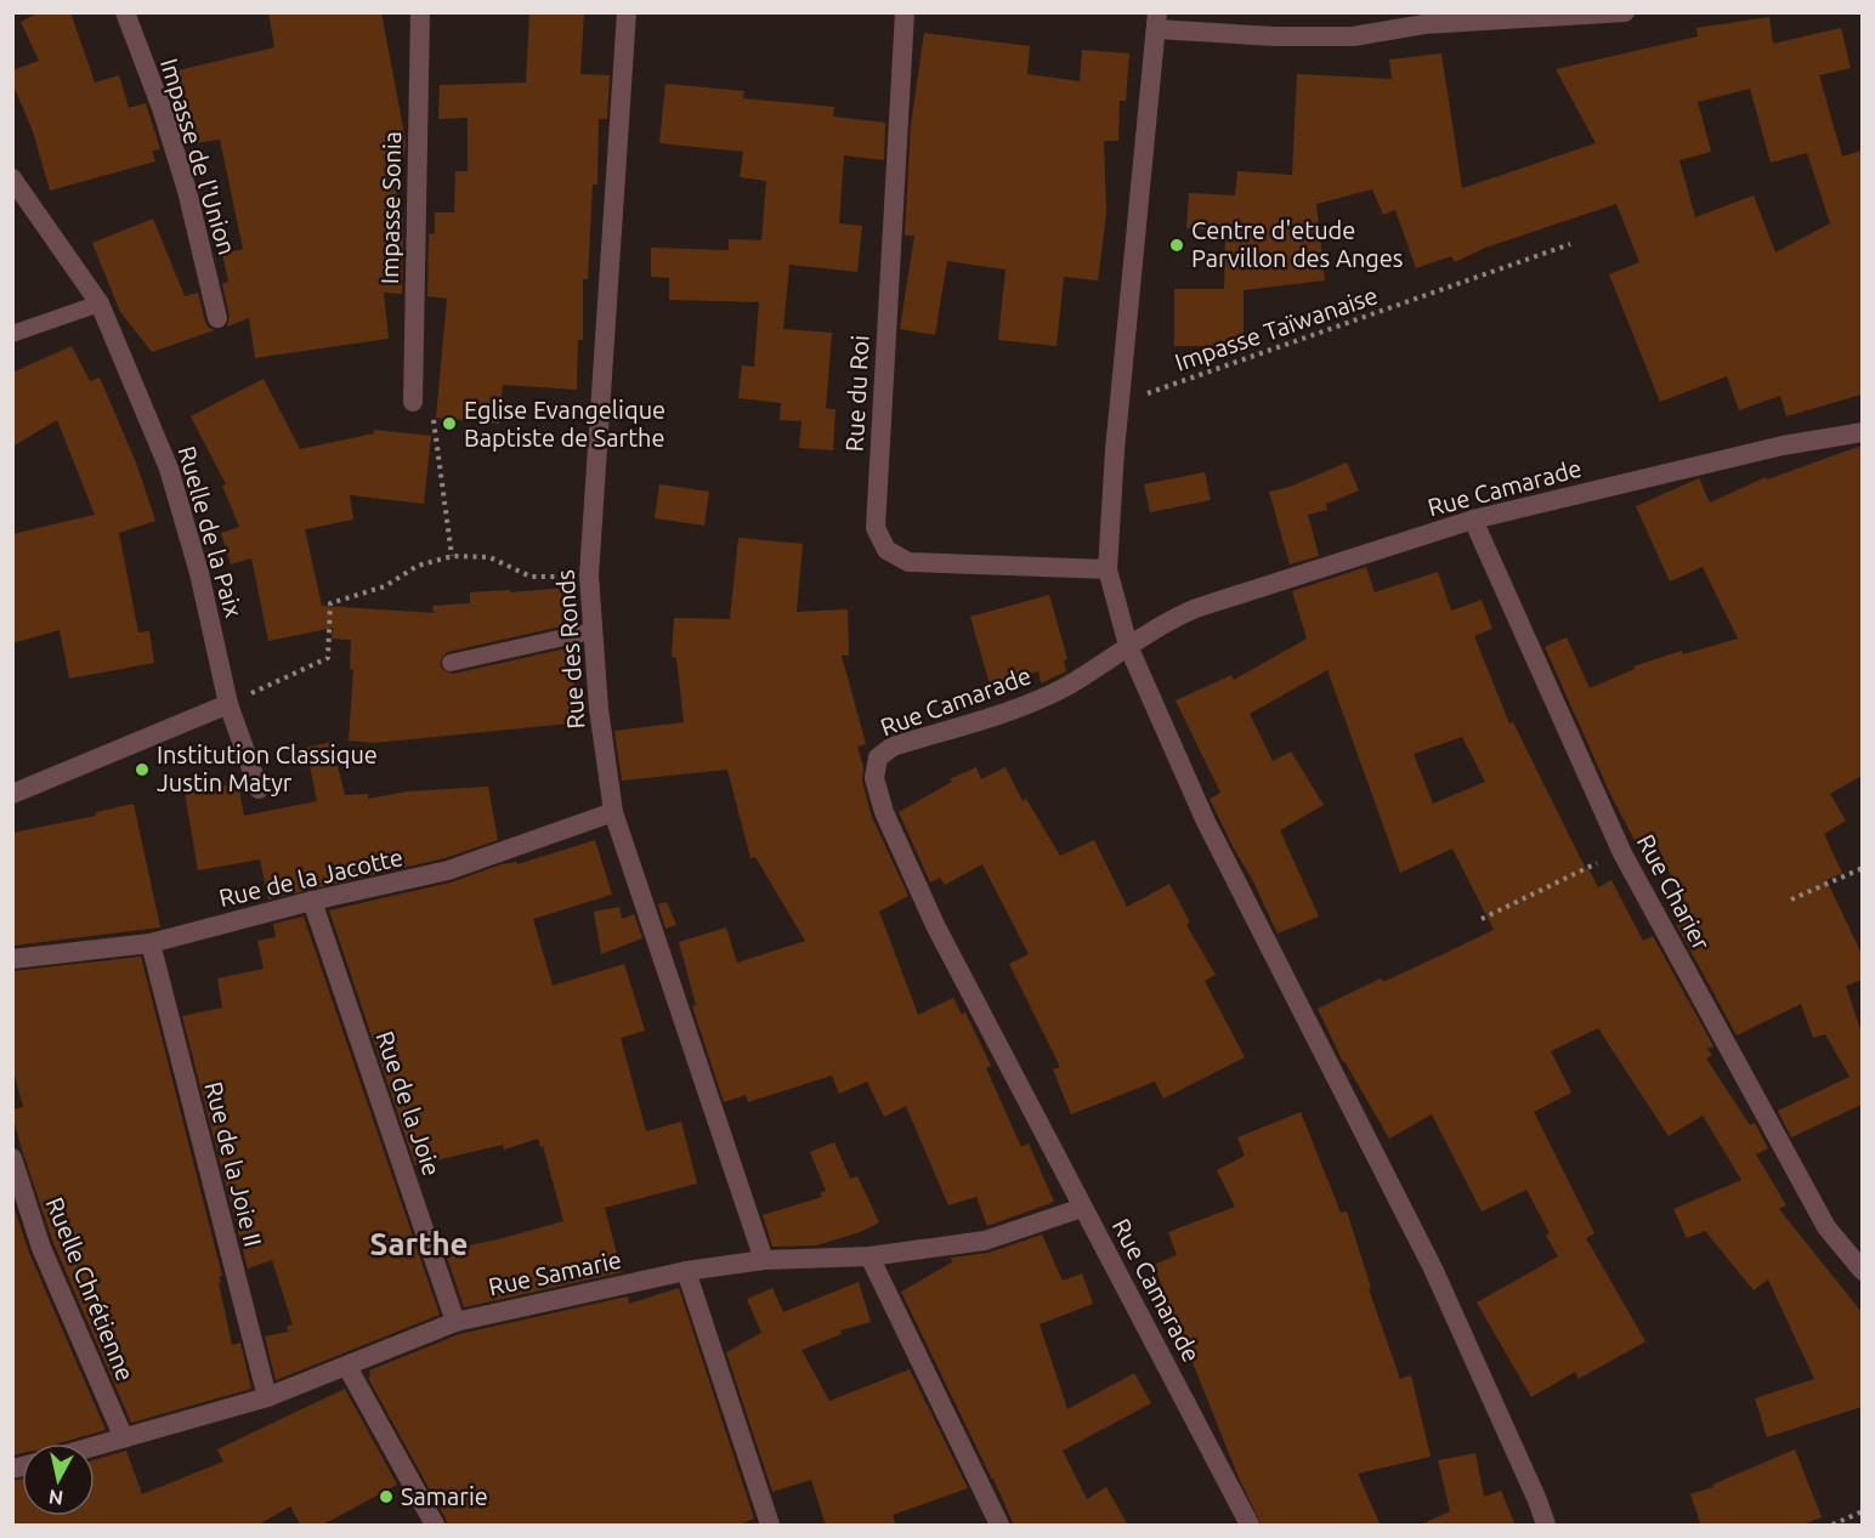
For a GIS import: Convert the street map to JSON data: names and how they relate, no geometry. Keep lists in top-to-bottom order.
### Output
{
  "streets": {
    "street": [
      "Impasse de l'Union",
      "Impasse Sonia",
      "Rue du Roi",
      "Rue Camarade",
      "Ruelle de la Paix",
      "Rue des Ronds",
      "Rue de la Jacotte",
      "Rue Charier",
      "Rue de la Joie",
      "Rue de la Joie II",
      "Rue Samarie",
      "Ruelle Chrétienne"
    ],
    "path": ["Impasse Taïwanaise"]
  },
  "crossings": [
    ["Rue Camarade", "Rue Charier"],
    ["Rue Camarade", "Rue Samarie"],
    ["Rue des Ronds", "Rue de la Jacotte"],
    ["Rue des Ronds", "Rue Samarie"],
    ["Rue de la Jacotte", "Rue de la Joie"],
    ["Rue de la Jacotte", "Rue de la Joie II"],
    ["Rue de la Joie", "Rue Samarie"],
    ["Rue de la Joie II", "Rue Samarie"],
    ["Rue Samarie", "Ruelle Chrétienne"]
  ],
  "districts": ["Sarthe"],
  "places": [
    "Centre d'etude Parvillon des Anges",
    "Eglise Evangelique Baptiste de Sarthe",
    "Institution Classique Justin Matyr",
    "Samarie"
  ],
  "north": "bottom"
}
